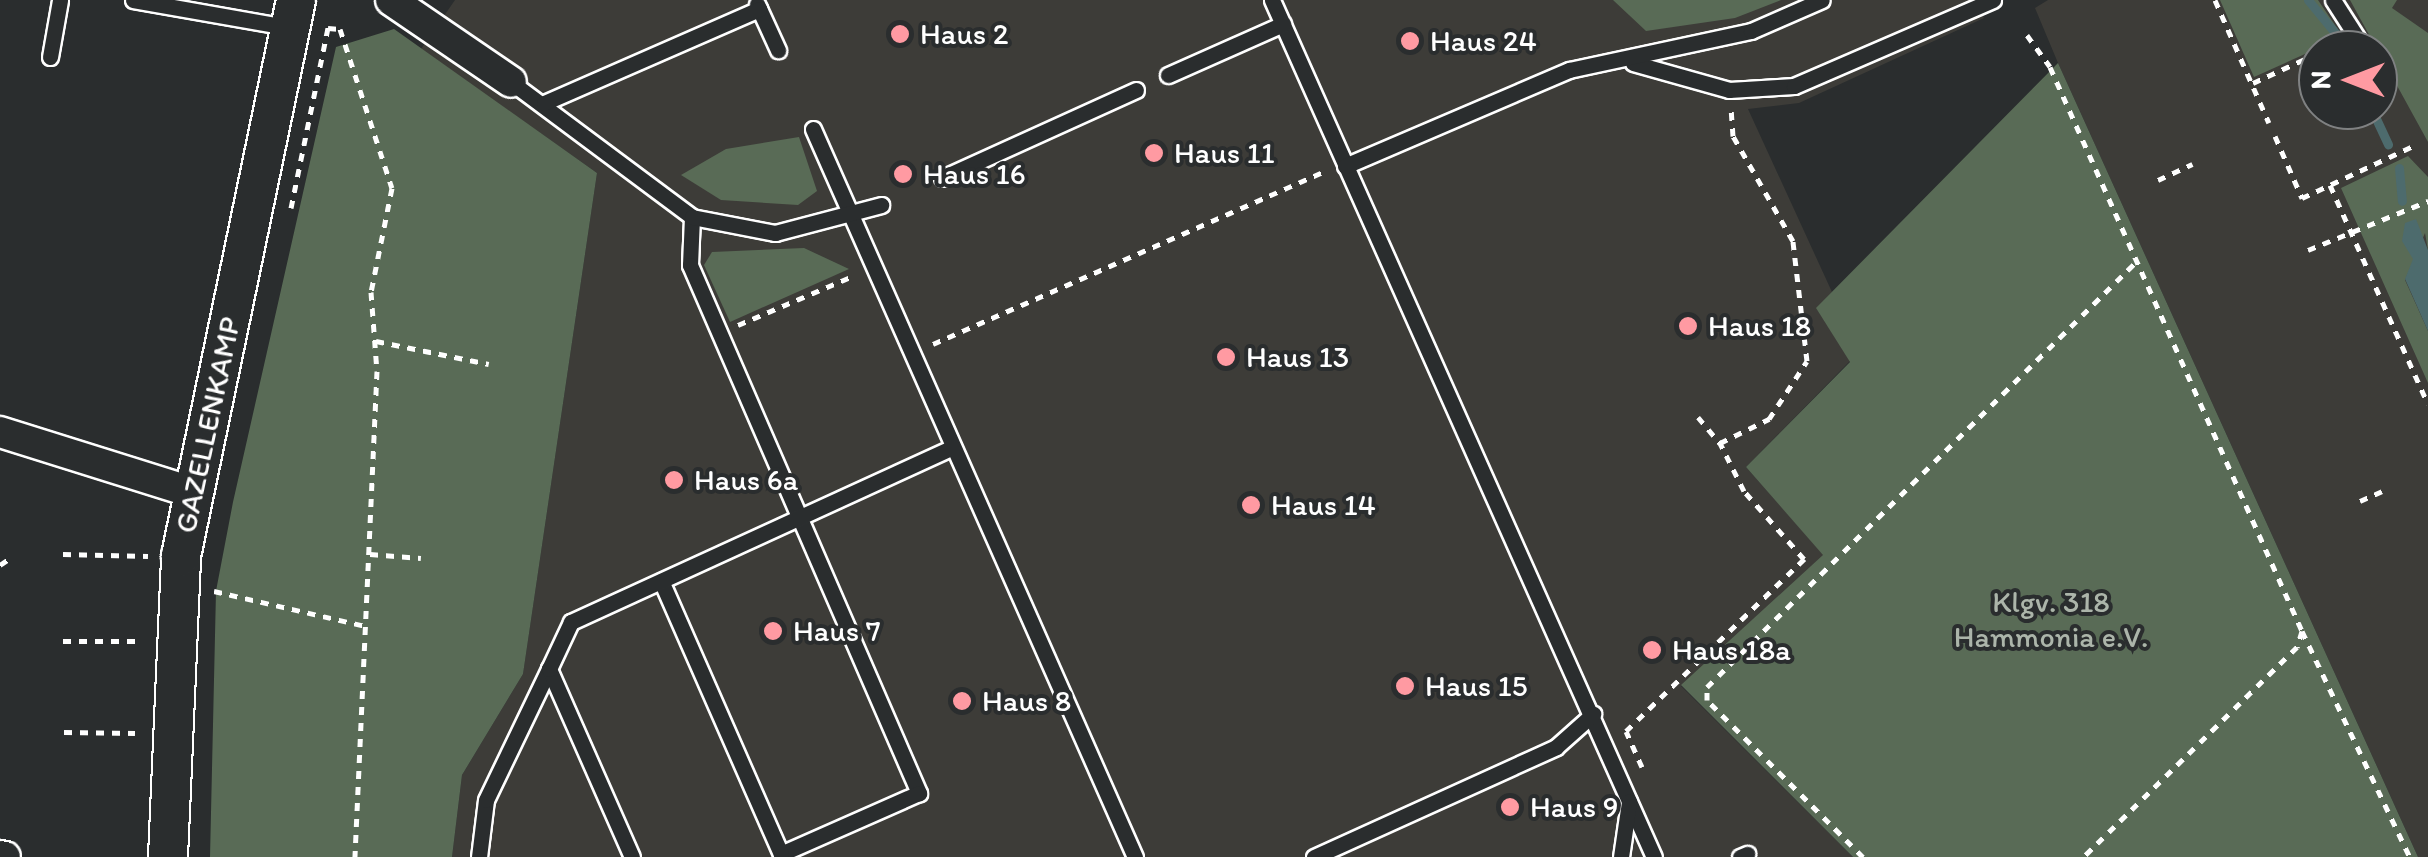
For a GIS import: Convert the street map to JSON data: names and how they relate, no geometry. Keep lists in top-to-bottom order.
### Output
{
  "streets": {
    "street": ["GAZELLENKAMP"]
  },
  "parks": ["Klgv. 318 Hammonia e.V."],
  "places": [
    "Haus 2",
    "Haus 24",
    "Haus 11",
    "Haus 16",
    "Haus 18",
    "Haus 13",
    "Haus 6a",
    "Haus 14",
    "Haus 7",
    "Haus 18a",
    "Haus 15",
    "Haus 8",
    "Haus 9"
  ],
  "north": "left"
}
